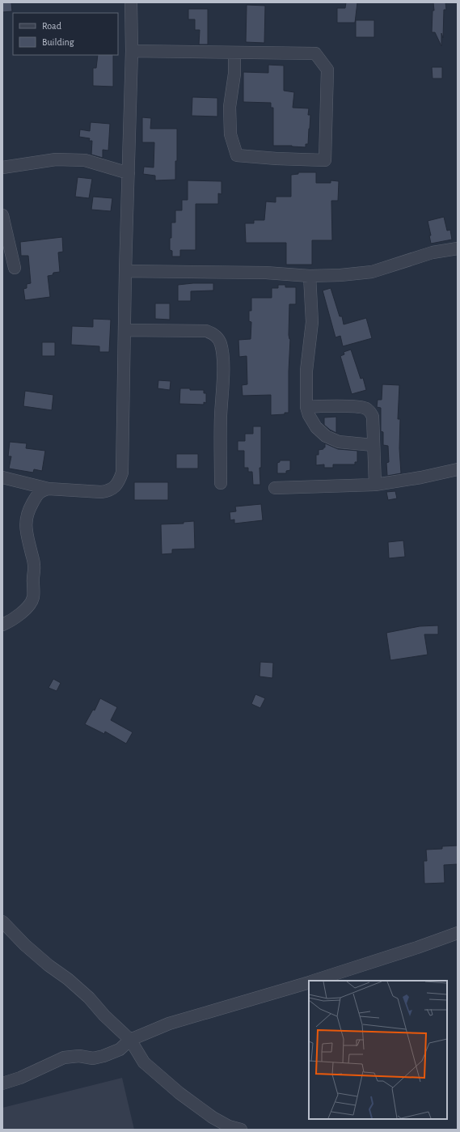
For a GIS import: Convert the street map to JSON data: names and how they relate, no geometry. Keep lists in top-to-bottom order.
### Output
{
  "legend": ["Road", "Building"]
}
